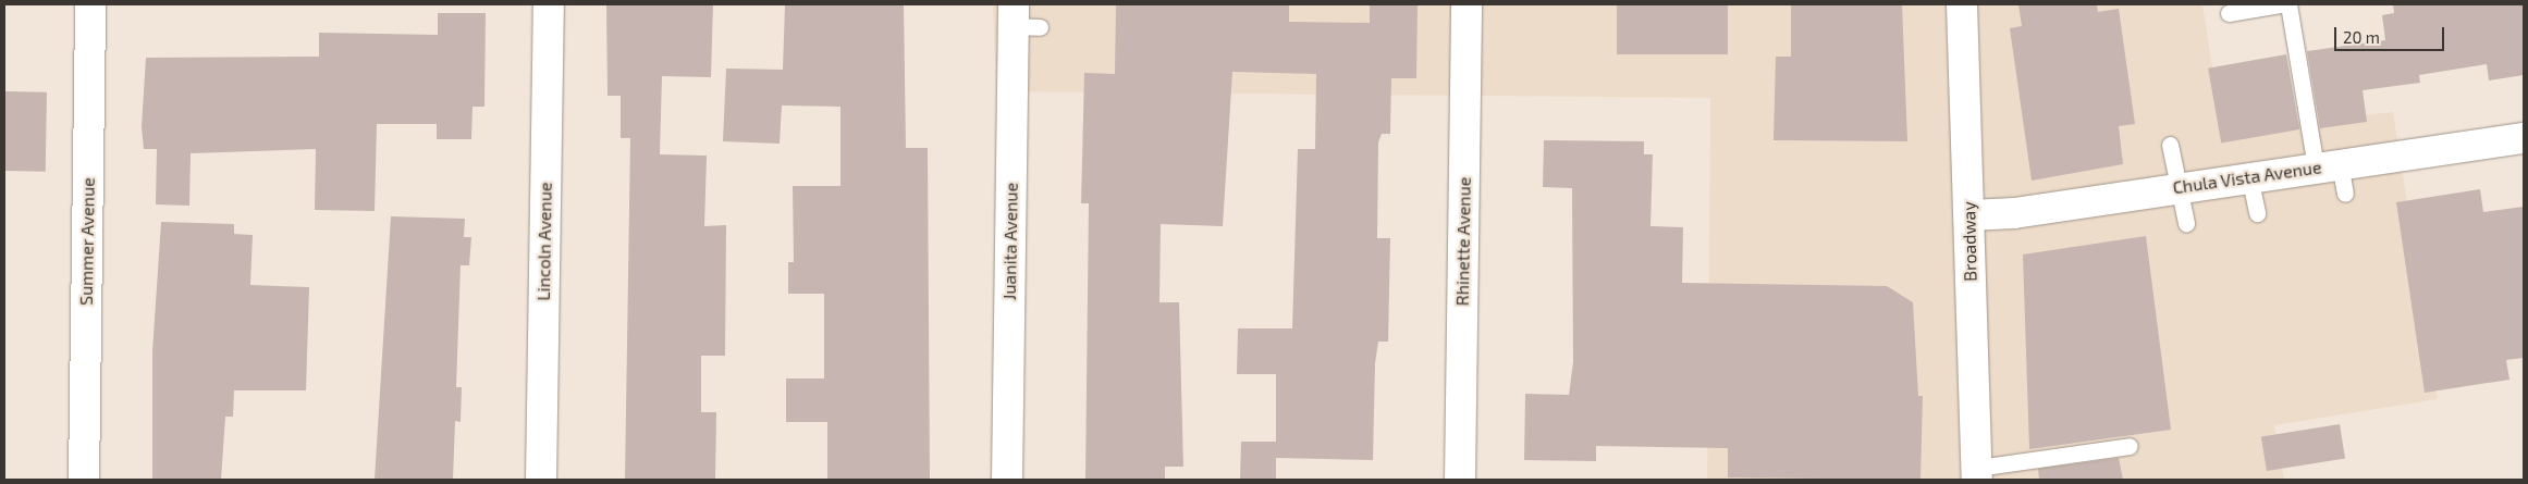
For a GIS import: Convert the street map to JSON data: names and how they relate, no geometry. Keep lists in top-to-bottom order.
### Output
{
  "streets": {
    "street": [
      "Chula Vista Avenue",
      "Summer Avenue",
      "Lincoln Avenue",
      "Juanita Avenue",
      "Rhinette Avenue",
      "Broadway"
    ]
  },
  "crossings": [
    ["Chula Vista Avenue", "Broadway"]
  ],
  "scale_bar": "20 m"
}
